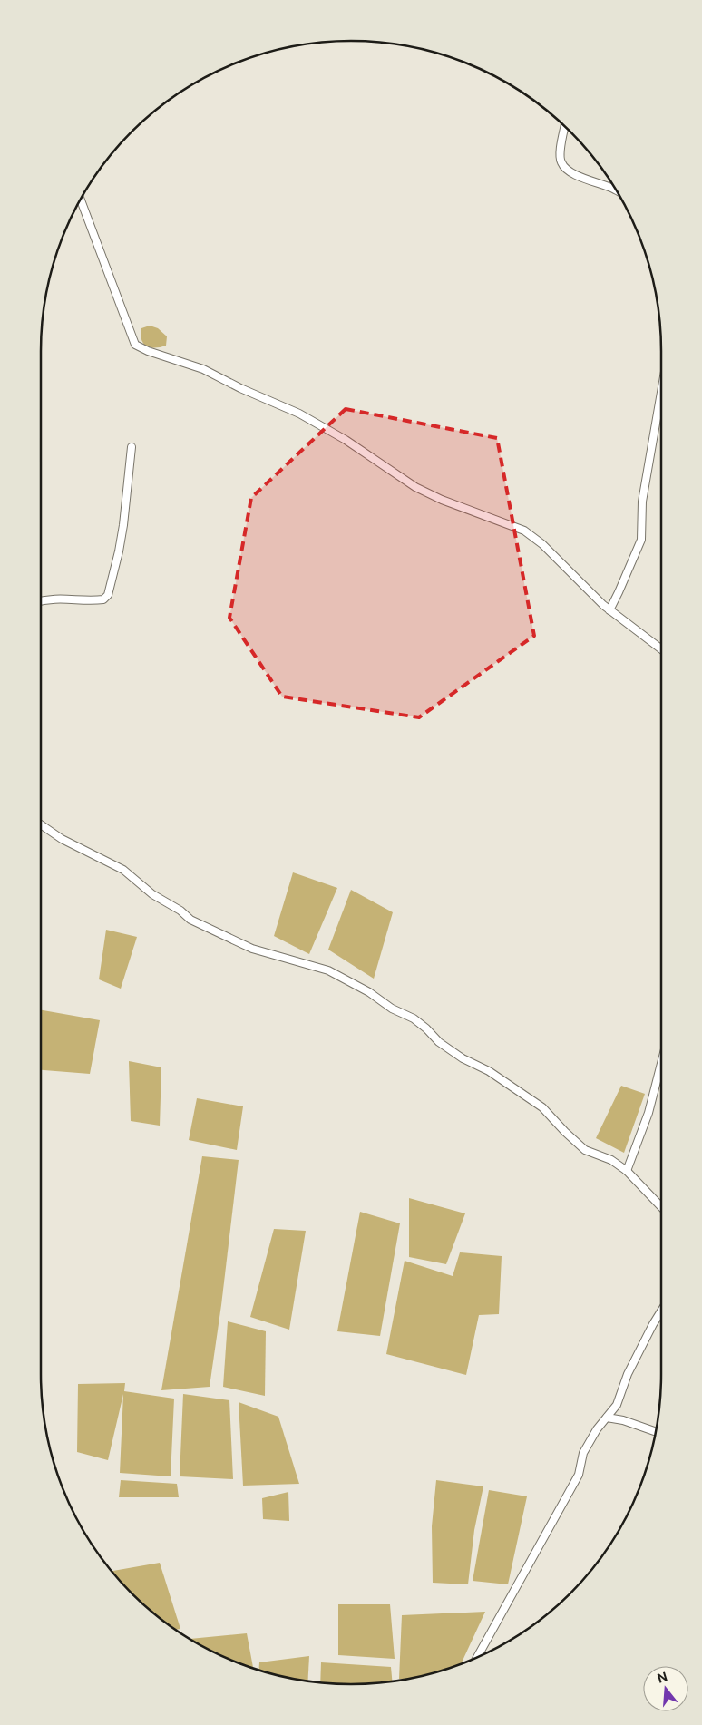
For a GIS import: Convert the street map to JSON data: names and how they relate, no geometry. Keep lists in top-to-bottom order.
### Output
{
  "north": "top"
}
